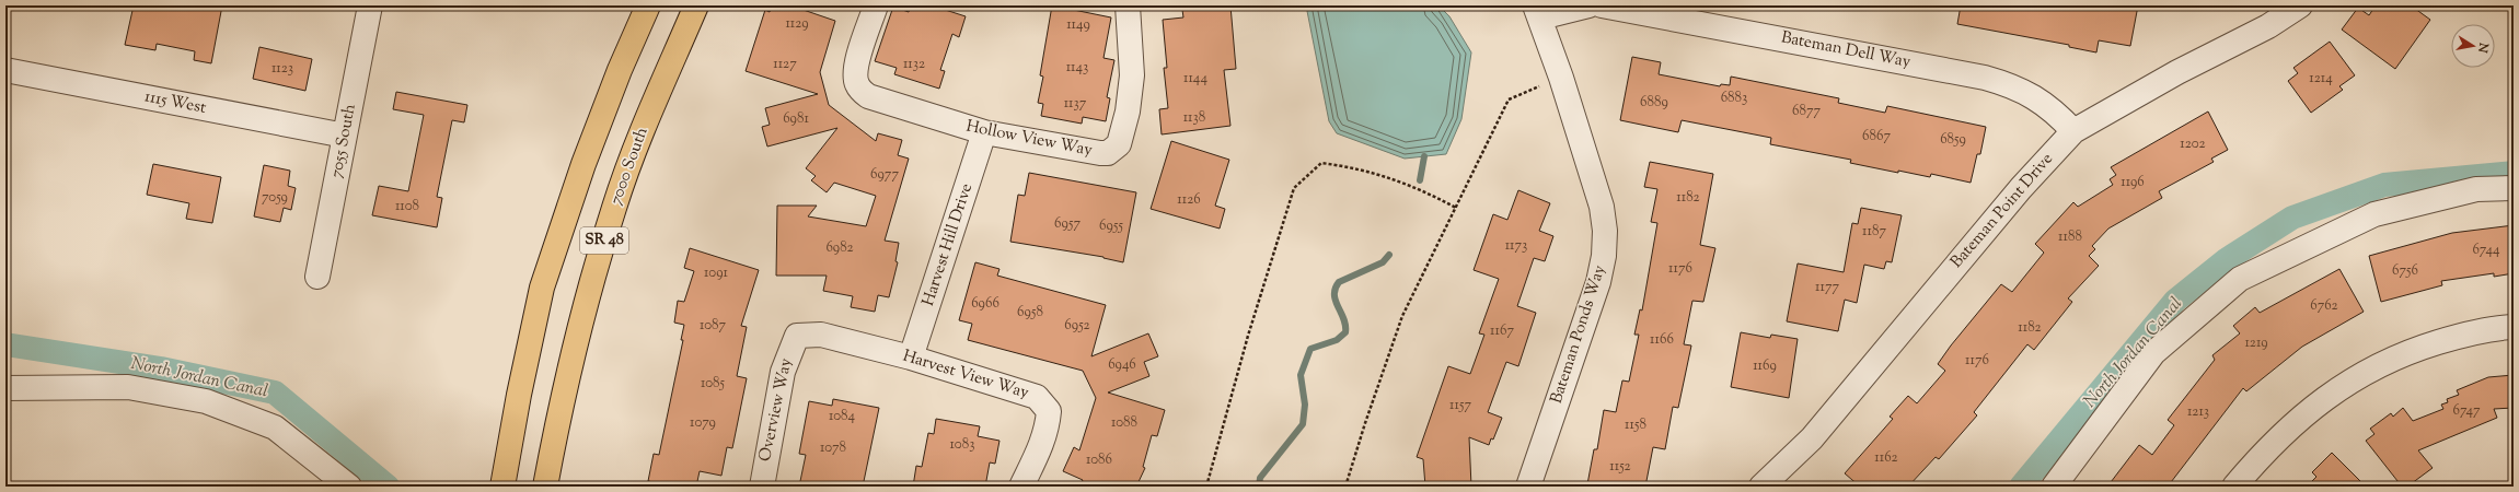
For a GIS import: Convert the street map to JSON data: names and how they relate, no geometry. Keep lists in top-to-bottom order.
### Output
{
  "streets": {
    "main road": ["7000 South", "SR 48"],
    "street": [
      "Bateman Dell Way",
      "1115 West",
      "Hollow View Way",
      "7055 South",
      "Bateman Point Drive",
      "Harvest Hill Drive",
      "Bateman Ponds Way",
      "Harvest View Way",
      "Overview Way"
    ]
  },
  "crossings": [
    ["Bateman Dell Way", "Bateman Point Drive"],
    ["1115 West", "7055 South"],
    ["Hollow View Way", "Harvest Hill Drive"],
    ["Harvest Hill Drive", "Harvest View Way"],
    ["Harvest View Way", "Overview Way"]
  ],
  "water": ["North Jordan Canal"],
  "house_numbers": [
    "1129",
    "1149",
    "1127",
    "1132",
    "1143",
    "1123",
    "1144",
    "1214",
    "6883",
    "6889",
    "1137",
    "6877",
    "1138",
    "6981",
    "6867",
    "6859",
    "1202",
    "6977",
    "1196",
    "7059",
    "1182",
    "1126",
    "1108",
    "6957",
    "6955",
    "1187",
    "1188",
    "1173",
    "6982",
    "6744",
    "1176",
    "6756",
    "1091",
    "1177",
    "6966",
    "6762",
    "6958",
    "1087",
    "6952",
    "1182",
    "1167",
    "1166",
    "1219",
    "1176",
    "6946",
    "1169",
    "1085",
    "1157",
    "6747",
    "1213",
    "1084",
    "1079",
    "1088",
    "1158",
    "1083",
    "1078",
    "1162",
    "1086",
    "1152"
  ],
  "north": "right"
}
